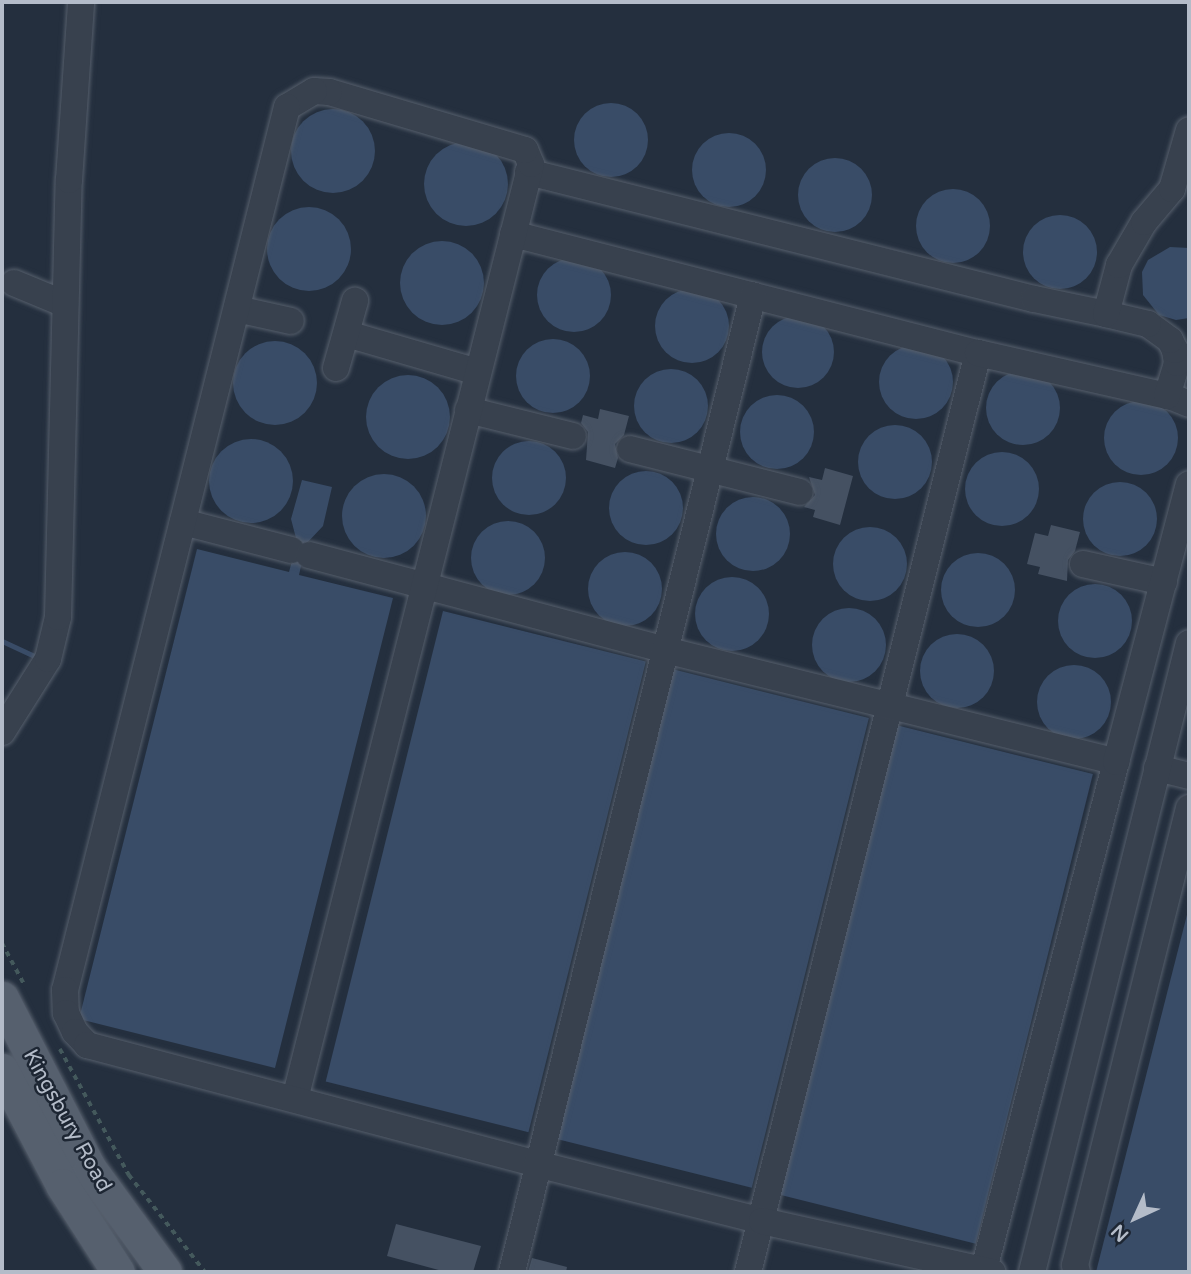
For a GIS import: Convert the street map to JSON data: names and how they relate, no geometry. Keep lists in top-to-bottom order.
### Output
{
  "streets": {
    "main road": ["Kingsbury Road"]
  },
  "north": "bottom left"
}
